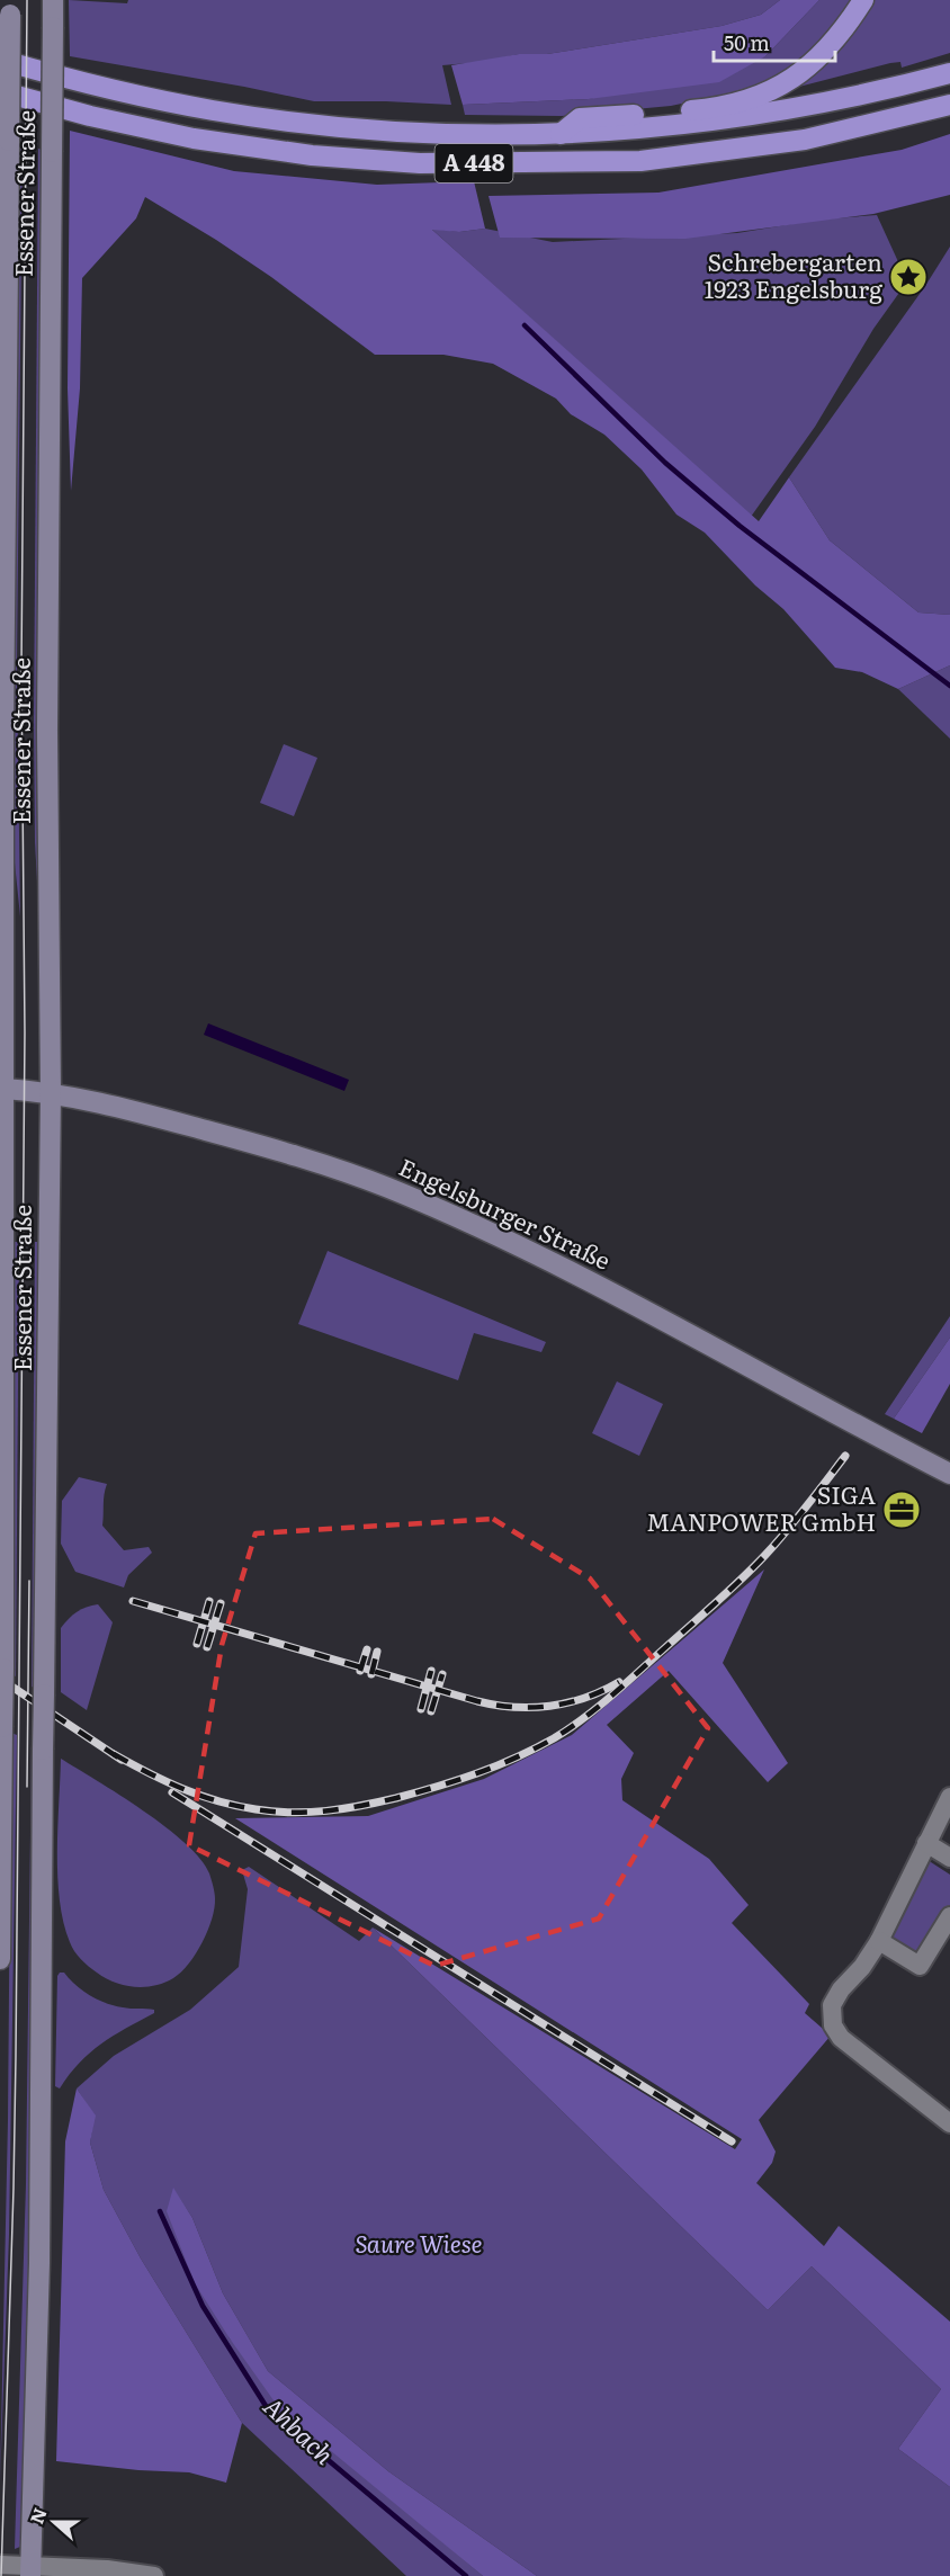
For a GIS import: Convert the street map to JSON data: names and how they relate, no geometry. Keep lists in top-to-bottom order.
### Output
{
  "streets": {
    "highway": ["A 448"],
    "main road": ["Essener Straße", "Engelsburger Straße"]
  },
  "crossings": [
    ["Essener Straße", "Engelsburger Straße"]
  ],
  "water": ["Ahbach"],
  "parks": ["Saure Wiese"],
  "places": {
    "place": ["Schrebergarten 1923 Engelsburg"],
    "office": ["SIGA MANPOWER GmbH"]
  },
  "scale_bar": "50 m",
  "north": "left"
}
